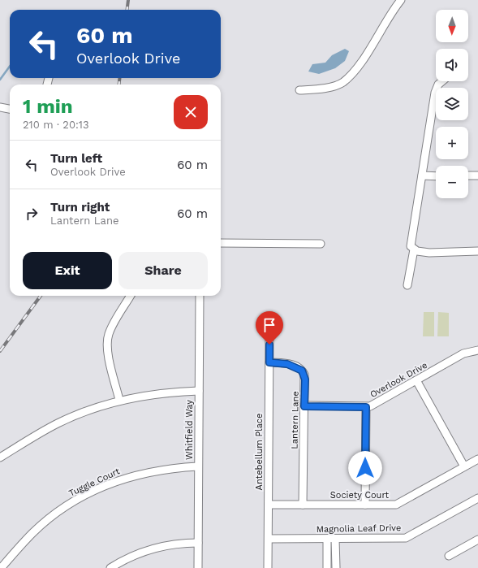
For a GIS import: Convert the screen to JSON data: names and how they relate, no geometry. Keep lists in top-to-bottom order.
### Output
{
  "streets": {
    "street": [
      "Overlook Drive",
      "Lantern Lane",
      "Whitfield Way",
      "Antebellum Place",
      "Tuggle Court",
      "Society Court",
      "Magnolia Leaf Drive"
    ]
  },
  "crossings": [
    ["Overlook Drive", "Lantern Lane"],
    ["Lantern Lane", "Antebellum Place"],
    ["Lantern Lane", "Society Court"],
    ["Whitfield Way", "Tuggle Court"],
    ["Antebellum Place", "Society Court"],
    ["Antebellum Place", "Magnolia Leaf Drive"]
  ],
  "north": "bottom",
  "page": {
    "map_buttons": ["+", "−"],
    "turn": ["60 m", "Overlook Drive"],
    "heading": ["1 min", "210 m · 20:13"],
    "list": [
      {
        "name": "Turn left",
        "note": "Overlook Drive",
        "value": "60 m"
      },
      {
        "name": "Turn right",
        "note": "Lantern Lane",
        "value": "60 m"
      }
    ],
    "buttons": ["Exit", "Share"]
  }
}
